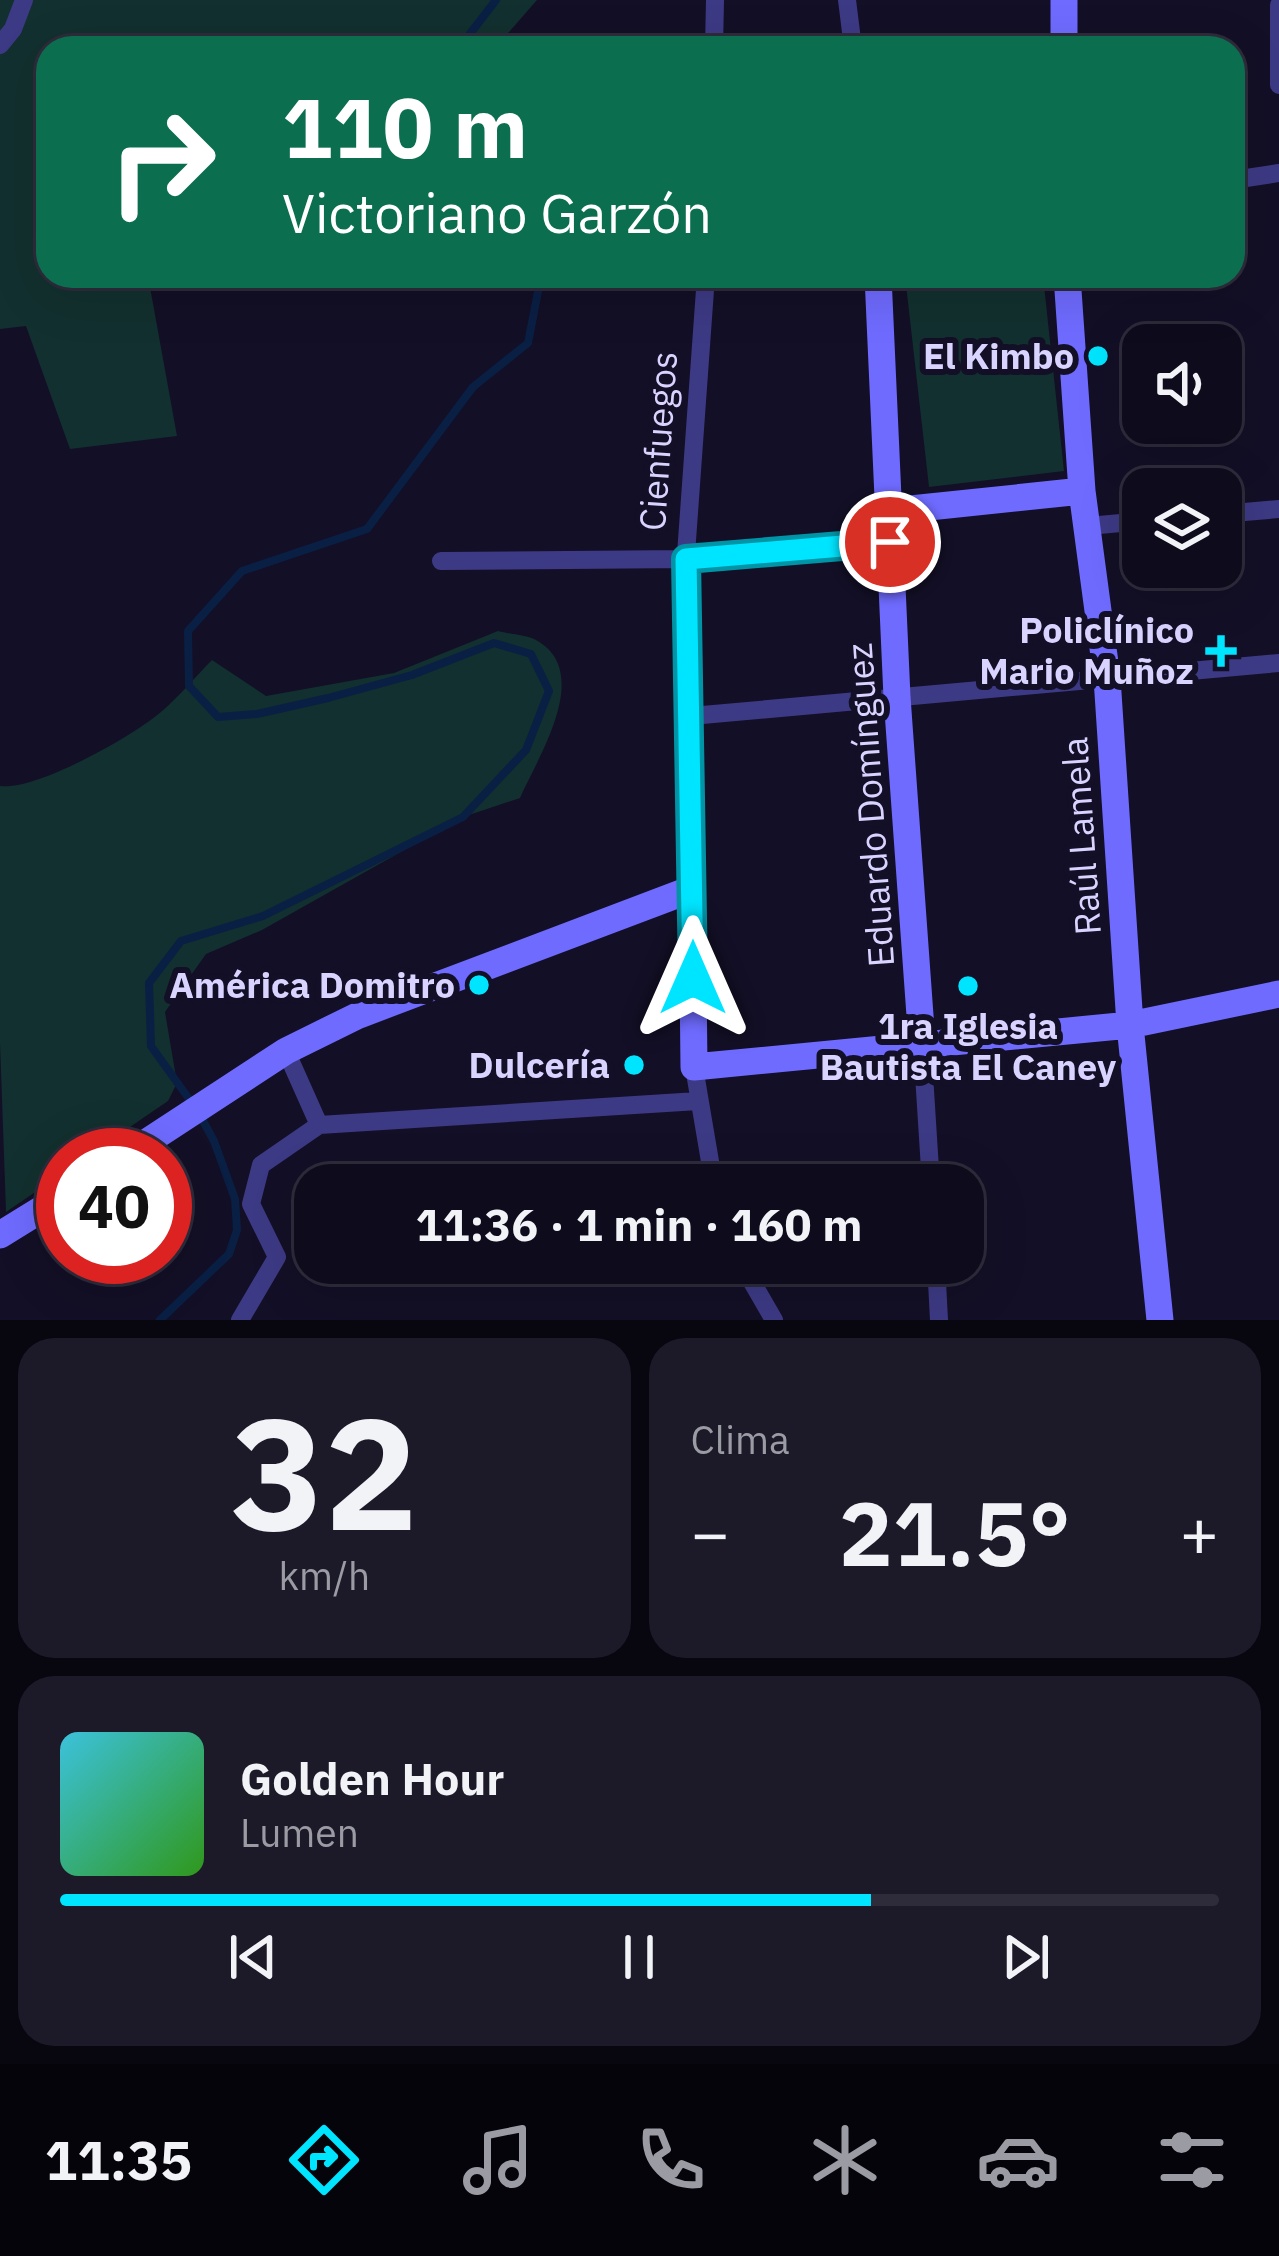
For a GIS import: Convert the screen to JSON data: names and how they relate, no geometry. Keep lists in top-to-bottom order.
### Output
{
  "streets": {
    "street": ["Cienfuegos", "Eduardo Domínguez", "Raúl Lamela"]
  },
  "places": {
    "other": [
      "El Kimbo",
      "América Domitro",
      "1ra Iglesia Bautista El Caney",
      "Dulcería"
    ],
    "health": ["Policlínico Mario Muñoz"]
  },
  "page": {
    "turn": ["110 m", "Victoriano Garzón"],
    "limit": "40",
    "trip": "11:36 · 1 min · 160 m",
    "tile": [
      ["32", "km/h"],
      "Clima"
    ],
    "heat": ["−", "21.5°", "+"],
    "song": ["Golden Hour", "Lumen"],
    "tabs": "11:35"
  }
}
